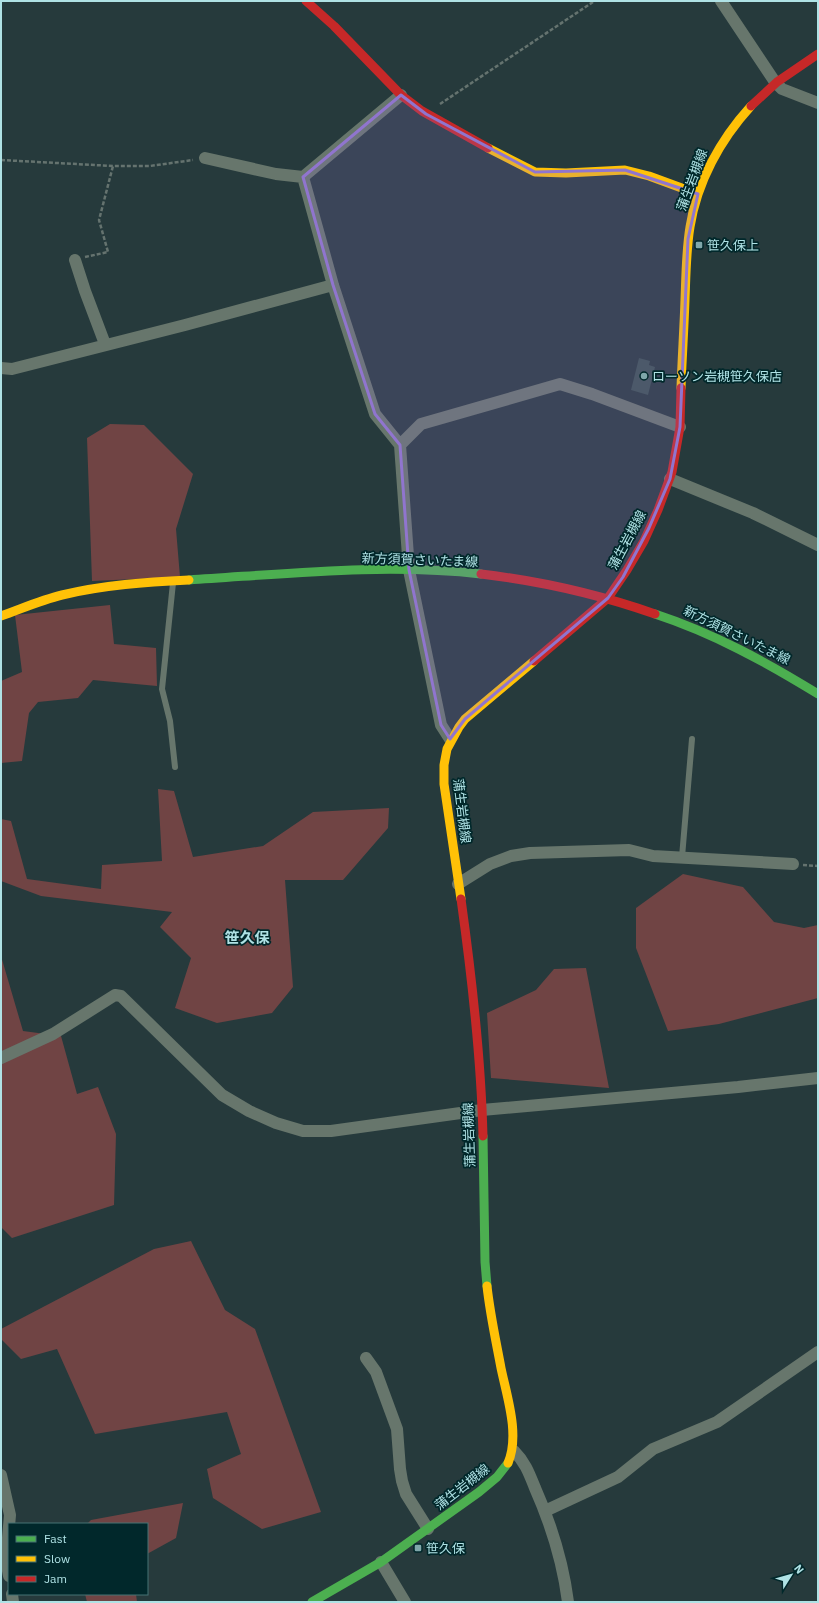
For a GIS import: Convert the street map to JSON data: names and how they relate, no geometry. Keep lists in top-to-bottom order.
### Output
{
  "streets": {
    "main road": ["蒲生岩槻線", "新方須賀さいたま線"]
  },
  "crossings": [
    ["蒲生岩槻線", "新方須賀さいたま線"]
  ],
  "districts": ["笹久保"],
  "places": {
    "transit": ["笹久保上", "笹久保"],
    "other": ["ローソン岩槻笹久保店"]
  },
  "legend": ["Fast", "Slow", "Jam"],
  "north": "top right"
}
